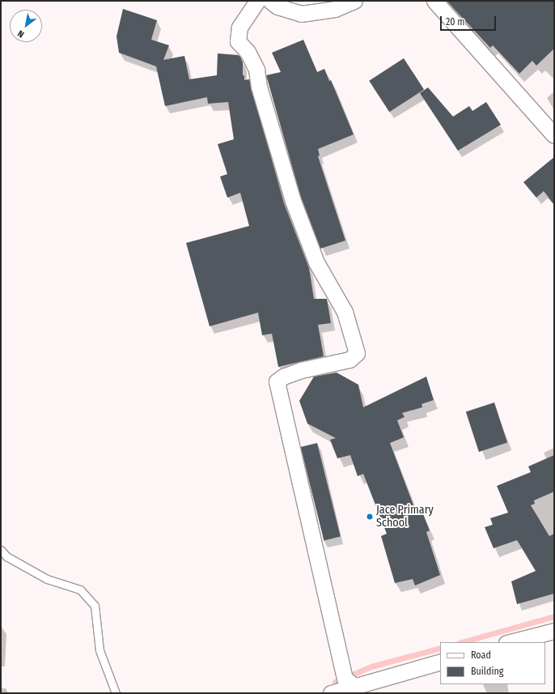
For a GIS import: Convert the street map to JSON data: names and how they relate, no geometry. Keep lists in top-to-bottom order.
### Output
{
  "places": ["Jace Primary School"],
  "legend": ["Road", "Building"],
  "scale_bar": "20 m",
  "north": "bottom left"
}
